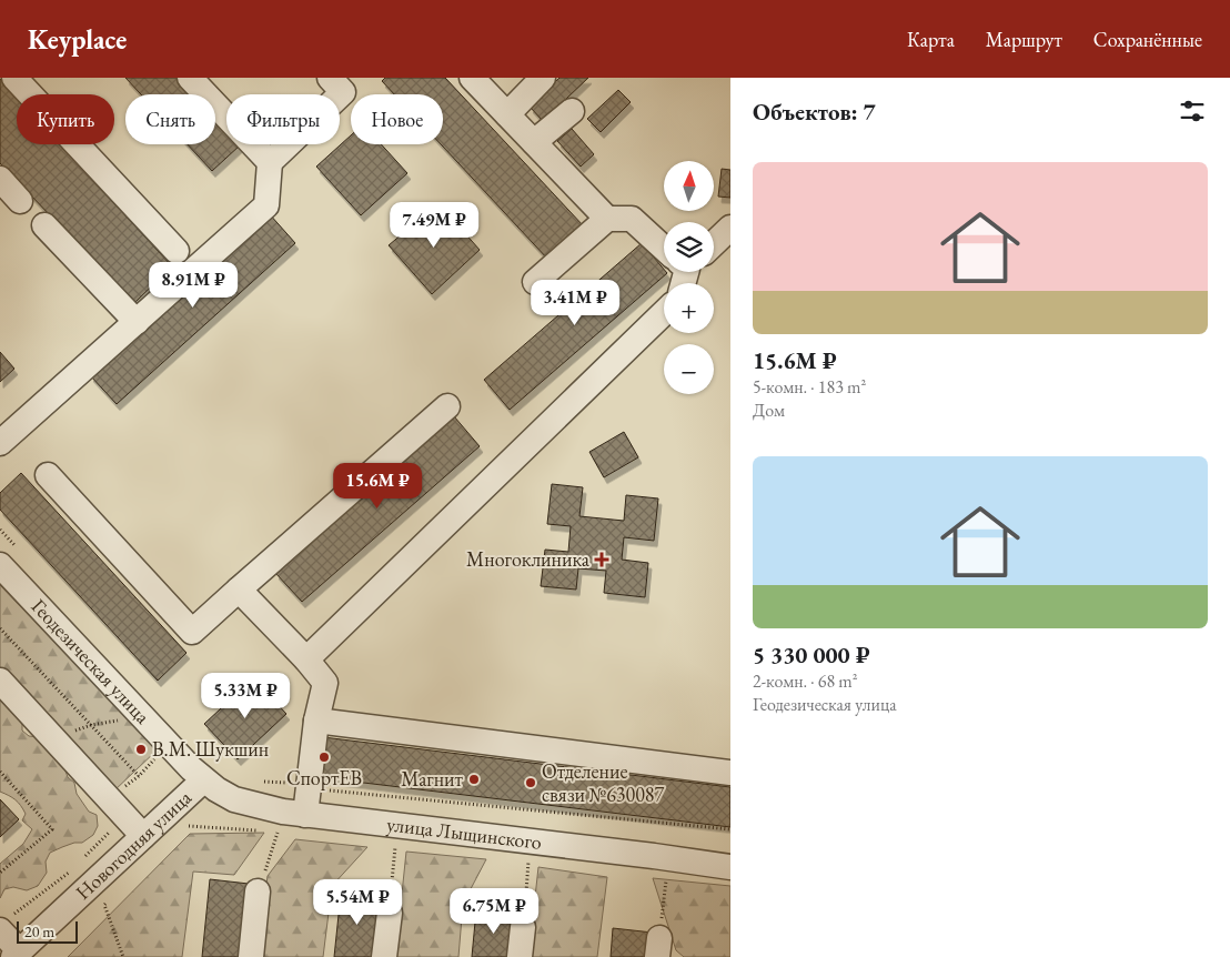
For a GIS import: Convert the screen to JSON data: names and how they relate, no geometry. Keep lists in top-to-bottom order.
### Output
{
  "streets": {
    "street": ["Геодезическая улица", "улица Лыщинского", "Новогодняя улица"]
  },
  "crossings": [
    ["Геодезическая улица", "улица Лыщинского"],
    ["Геодезическая улица", "Новогодняя улица"],
    ["улица Лыщинского", "Новогодняя улица"]
  ],
  "places": {
    "health": ["Многоклиника"],
    "other": [
      "В.М. Шукшин",
      "СпортЕВ",
      "Магнит",
      "Отделение связи №630087"
    ]
  },
  "scale_bar": "20 m",
  "north": "top",
  "page": {
    "header": "Keyplace",
    "nav": ["Карта", "Маршрут", "Сохранённые"],
    "heading": "Объектов: 7",
    "chip": [
      "Купить",
      "Снять",
      "Фильтры",
      "Новое"
    ],
    "list": [
      {
        "name": "15.6M ₽",
        "note": "5-комн. · 183 m² · Дом"
      },
      {
        "name": "5 330 000 ₽",
        "note": "2-комн. · 68 m² · Геодезическая улица"
      }
    ],
    "map_buttons": ["+", "−"],
    "price": [
      "7.49M ₽",
      "8.91M ₽",
      "3.41M ₽",
      "15.6M ₽",
      "5.33M ₽",
      "5.54M ₽",
      "6.75M ₽"
    ],
    "scale": "20 m"
  }
}
